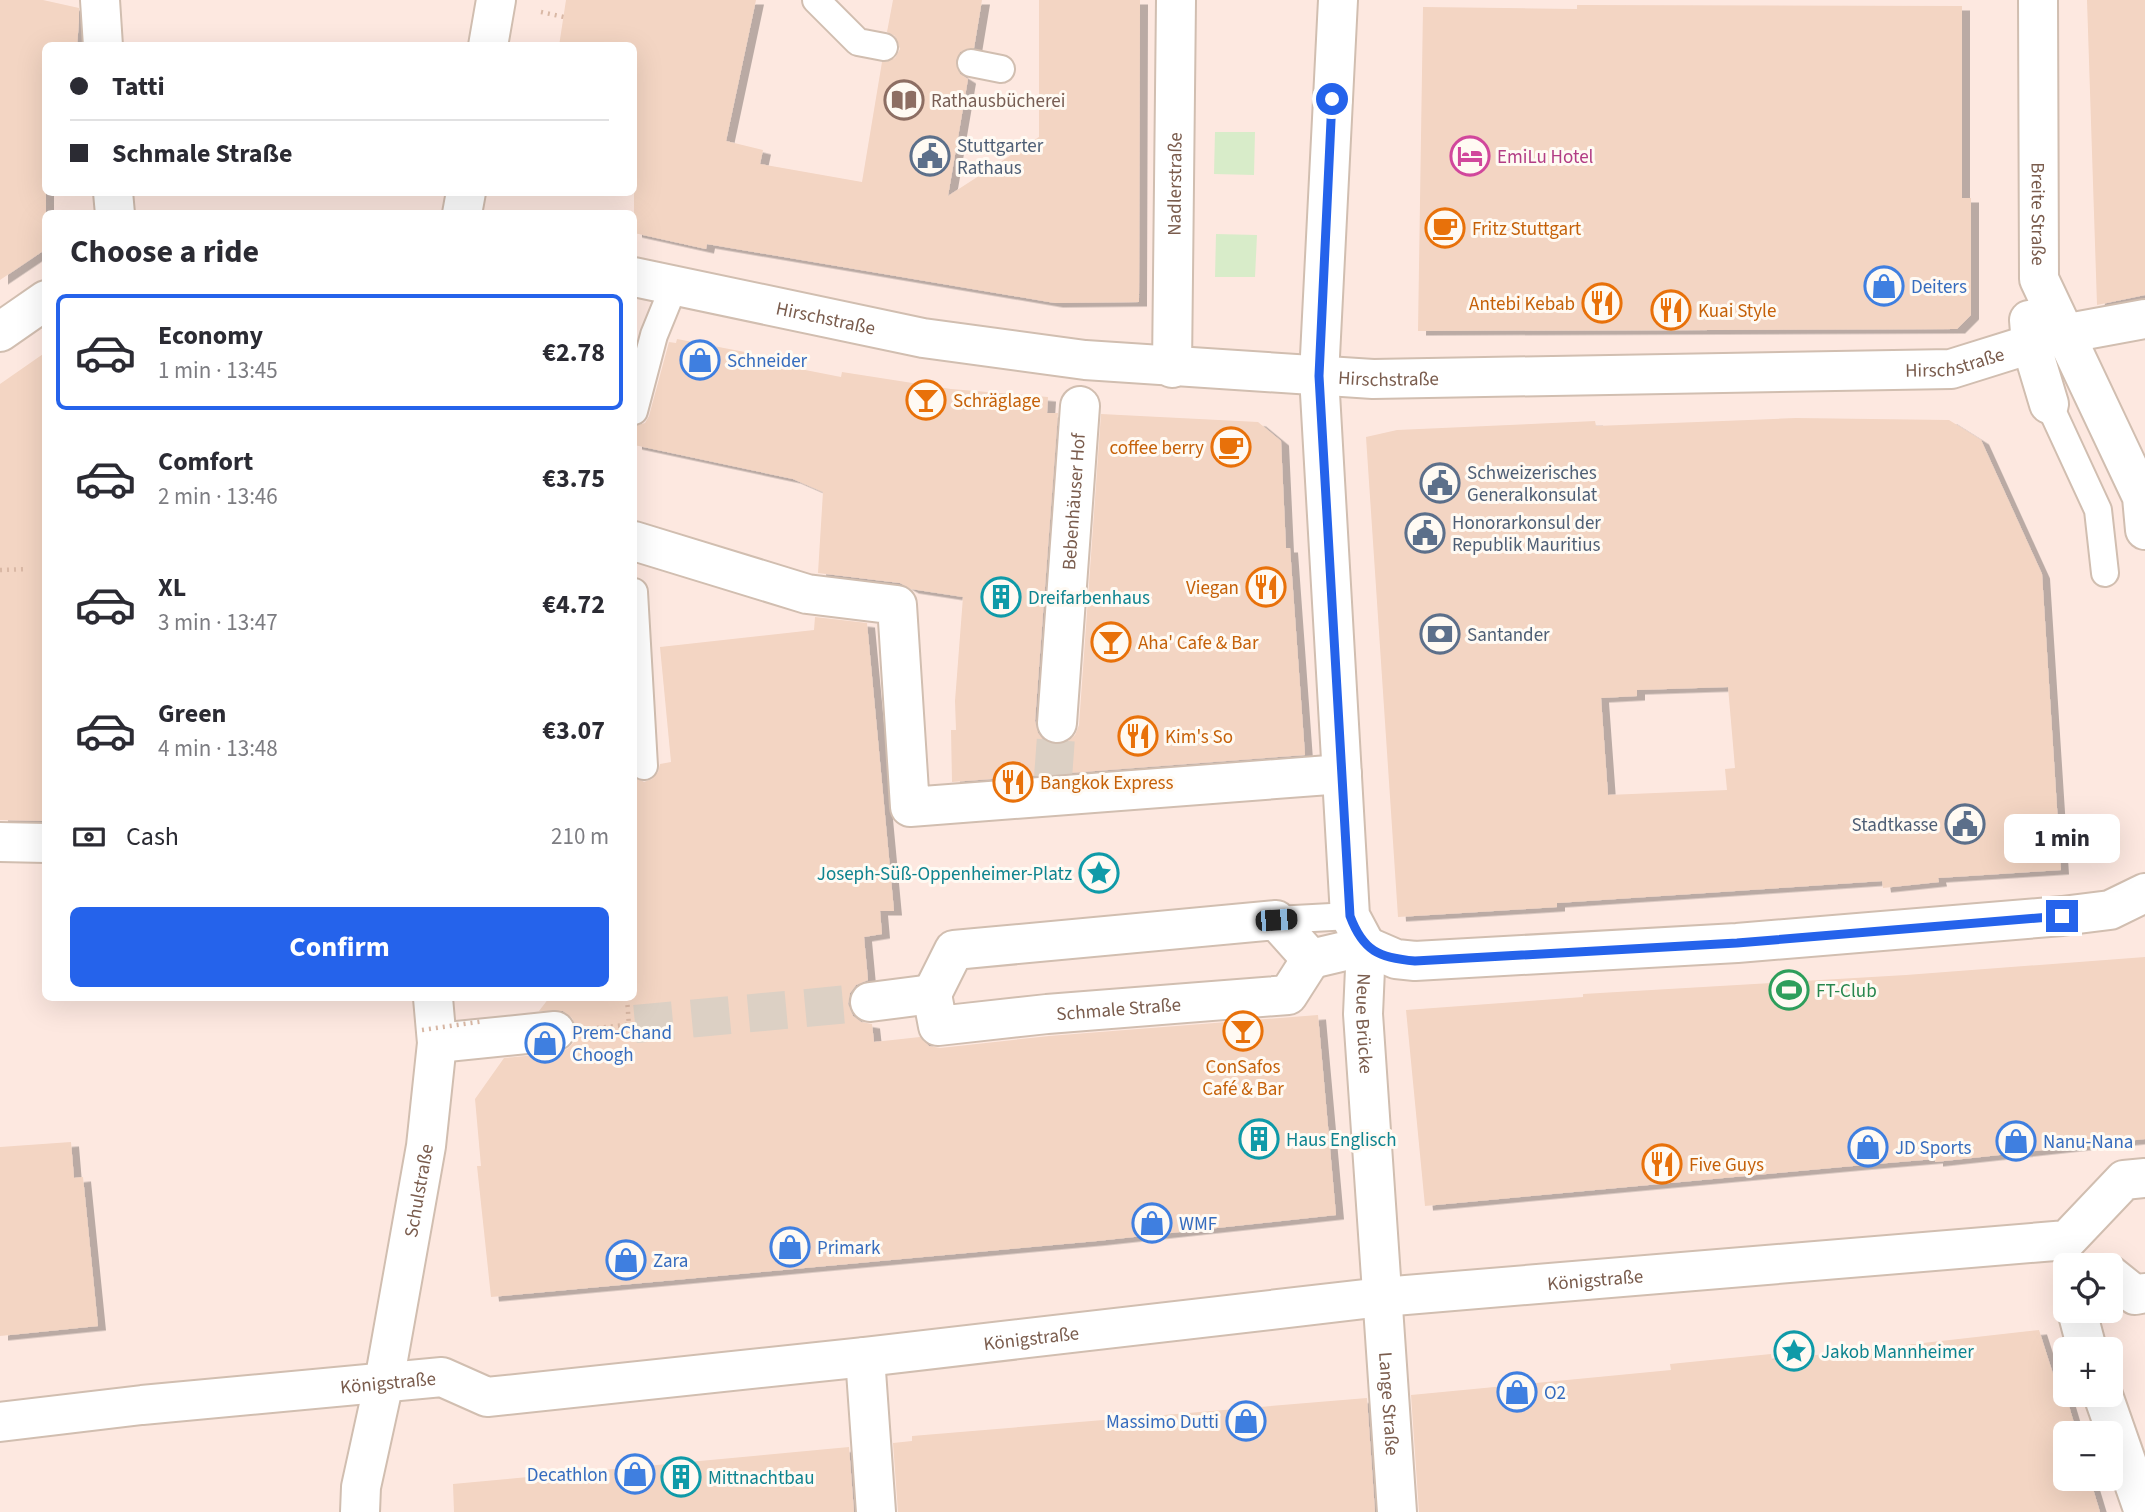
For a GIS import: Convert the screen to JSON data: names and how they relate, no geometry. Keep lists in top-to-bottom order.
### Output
{
  "streets": {
    "street": [
      "Nadlerstraße",
      "Breite Straße",
      "Hirschstraße",
      "Bebenhäuser Hof",
      "Schmale Straße",
      "Neue Brücke",
      "Schulstraße",
      "Königstraße",
      "Lange Straße"
    ]
  },
  "crossings": [
    ["Nadlerstraße", "Hirschstraße"],
    ["Breite Straße", "Hirschstraße"],
    ["Hirschstraße", "Neue Brücke"],
    ["Neue Brücke", "Königstraße"],
    ["Neue Brücke", "Lange Straße"],
    ["Schulstraße", "Königstraße"],
    ["Königstraße", "Lange Straße"]
  ],
  "places": {
    "library": ["Rathausbücherei"],
    "public building": [
      "Stuttgarter Rathaus",
      "Schweizerisches Generalkonsulat",
      "Honorarkonsul der Republik Mauritius",
      "Stadtkasse"
    ],
    "hotel": ["EmiLu Hotel"],
    "cafe": ["Fritz Stuttgart", "coffee berry"],
    "shop": [
      "Deiters",
      "Schneider",
      "Prem-Chand Choogh",
      "Nanu-Nana",
      "JD Sports",
      "WMF",
      "Primark",
      "Zara",
      "O2",
      "Massimo Dutti",
      "Decathlon"
    ],
    "restaurant": [
      "Antebi Kebab",
      "Kuai Style",
      "Viegan",
      "Kim's So",
      "Bangkok Express",
      "Five Guys"
    ],
    "bar": ["Schräglage", "Aha' Cafe & Bar", "ConSafos Café & Bar"],
    "building": ["Dreifarbenhaus", "Haus Englisch", "Mittnachtbau"],
    "bank": ["Santander"],
    "place": ["Joseph-Süß-Oppenheimer-Platz", "Jakob Mannheimer"],
    "sports": ["FT-Club"]
  },
  "page": {
    "banner": ["Tatti", "Schmale Straße"],
    "heading": "Choose a ride",
    "list": [
      {
        "name": "Economy",
        "note": "1 min · 13:45",
        "value": "€2.78"
      },
      {
        "name": "Comfort",
        "note": "2 min · 13:46",
        "value": "€3.75"
      },
      {
        "name": "XL",
        "note": "3 min · 13:47",
        "value": "€4.72"
      },
      {
        "name": "Green",
        "note": "4 min · 13:48",
        "value": "€3.07"
      }
    ],
    "pay": ["Cash", "210 m"],
    "bubble": "1 min",
    "buttons": "Confirm",
    "map_buttons": ["+", "−"]
  }
}
